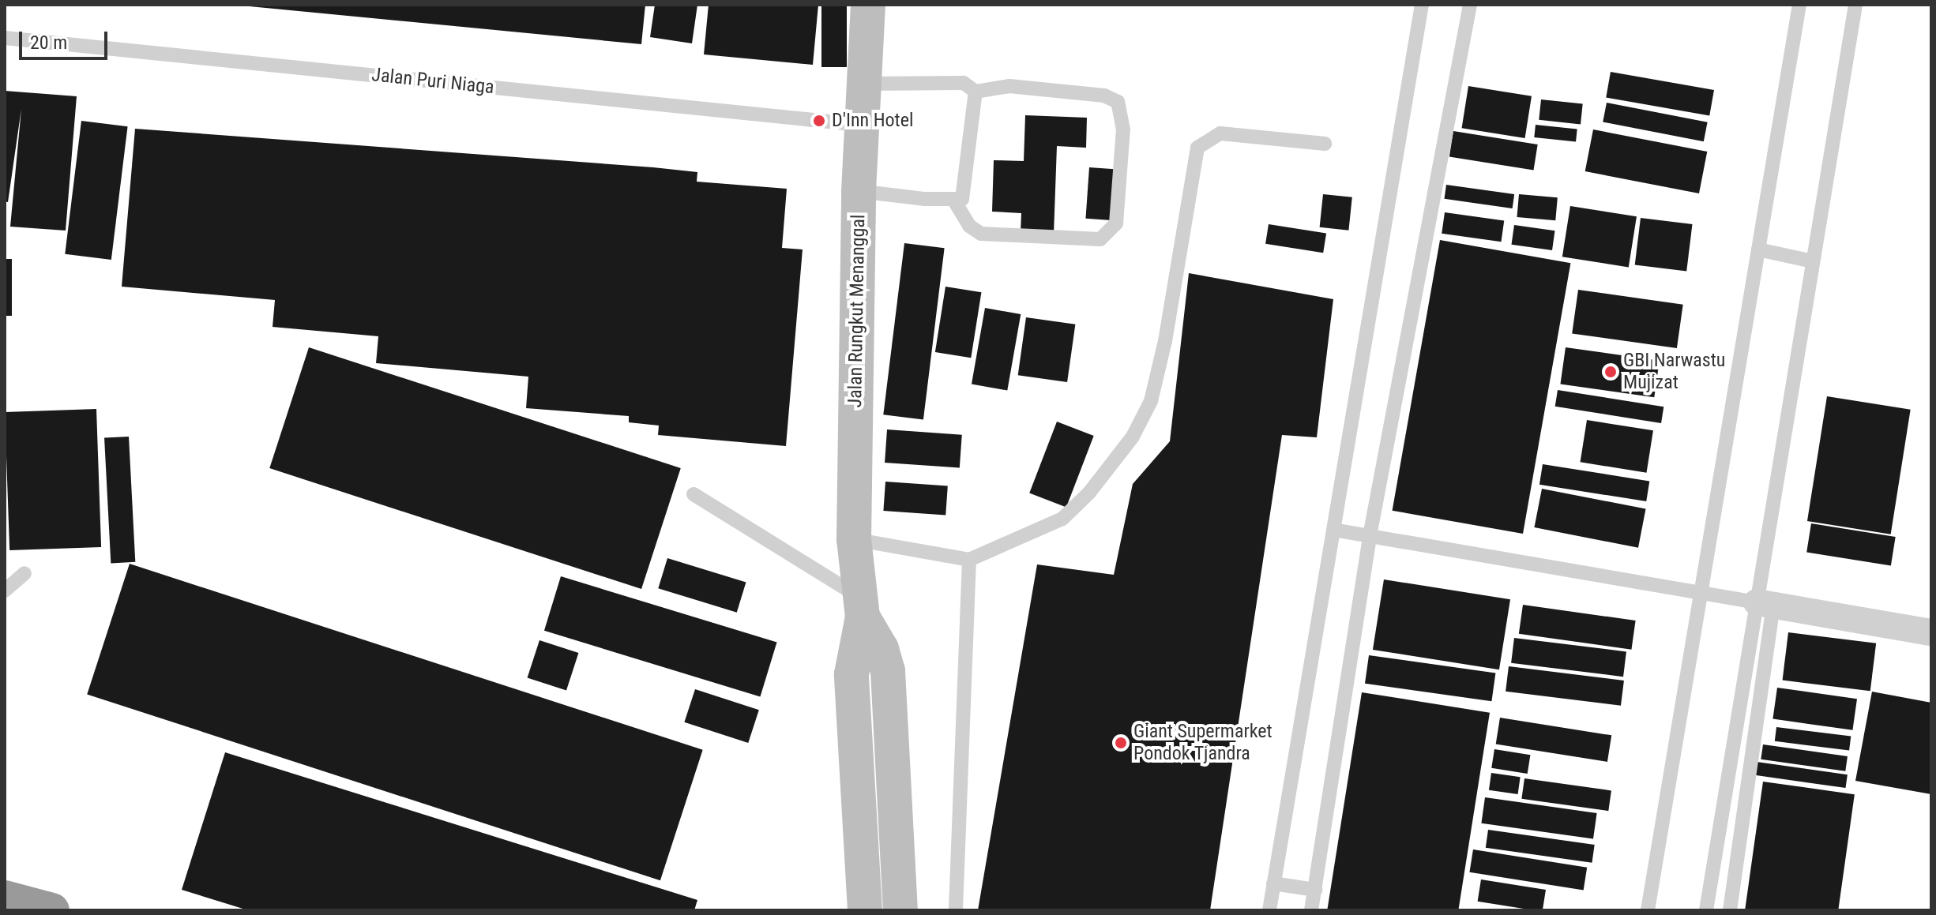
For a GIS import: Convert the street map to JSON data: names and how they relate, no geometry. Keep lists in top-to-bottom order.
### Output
{
  "streets": {
    "main road": ["Jalan Rungkut Menanggal"],
    "lane": ["Jalan Puri Niaga"]
  },
  "crossings": [
    ["Jalan Puri Niaga", "Jalan Rungkut Menanggal"]
  ],
  "places": ["D'Inn Hotel", "GBI Narwastu Mujizat", "Giant Supermarket Pondok Tjandra"],
  "scale_bar": "20 m"
}
